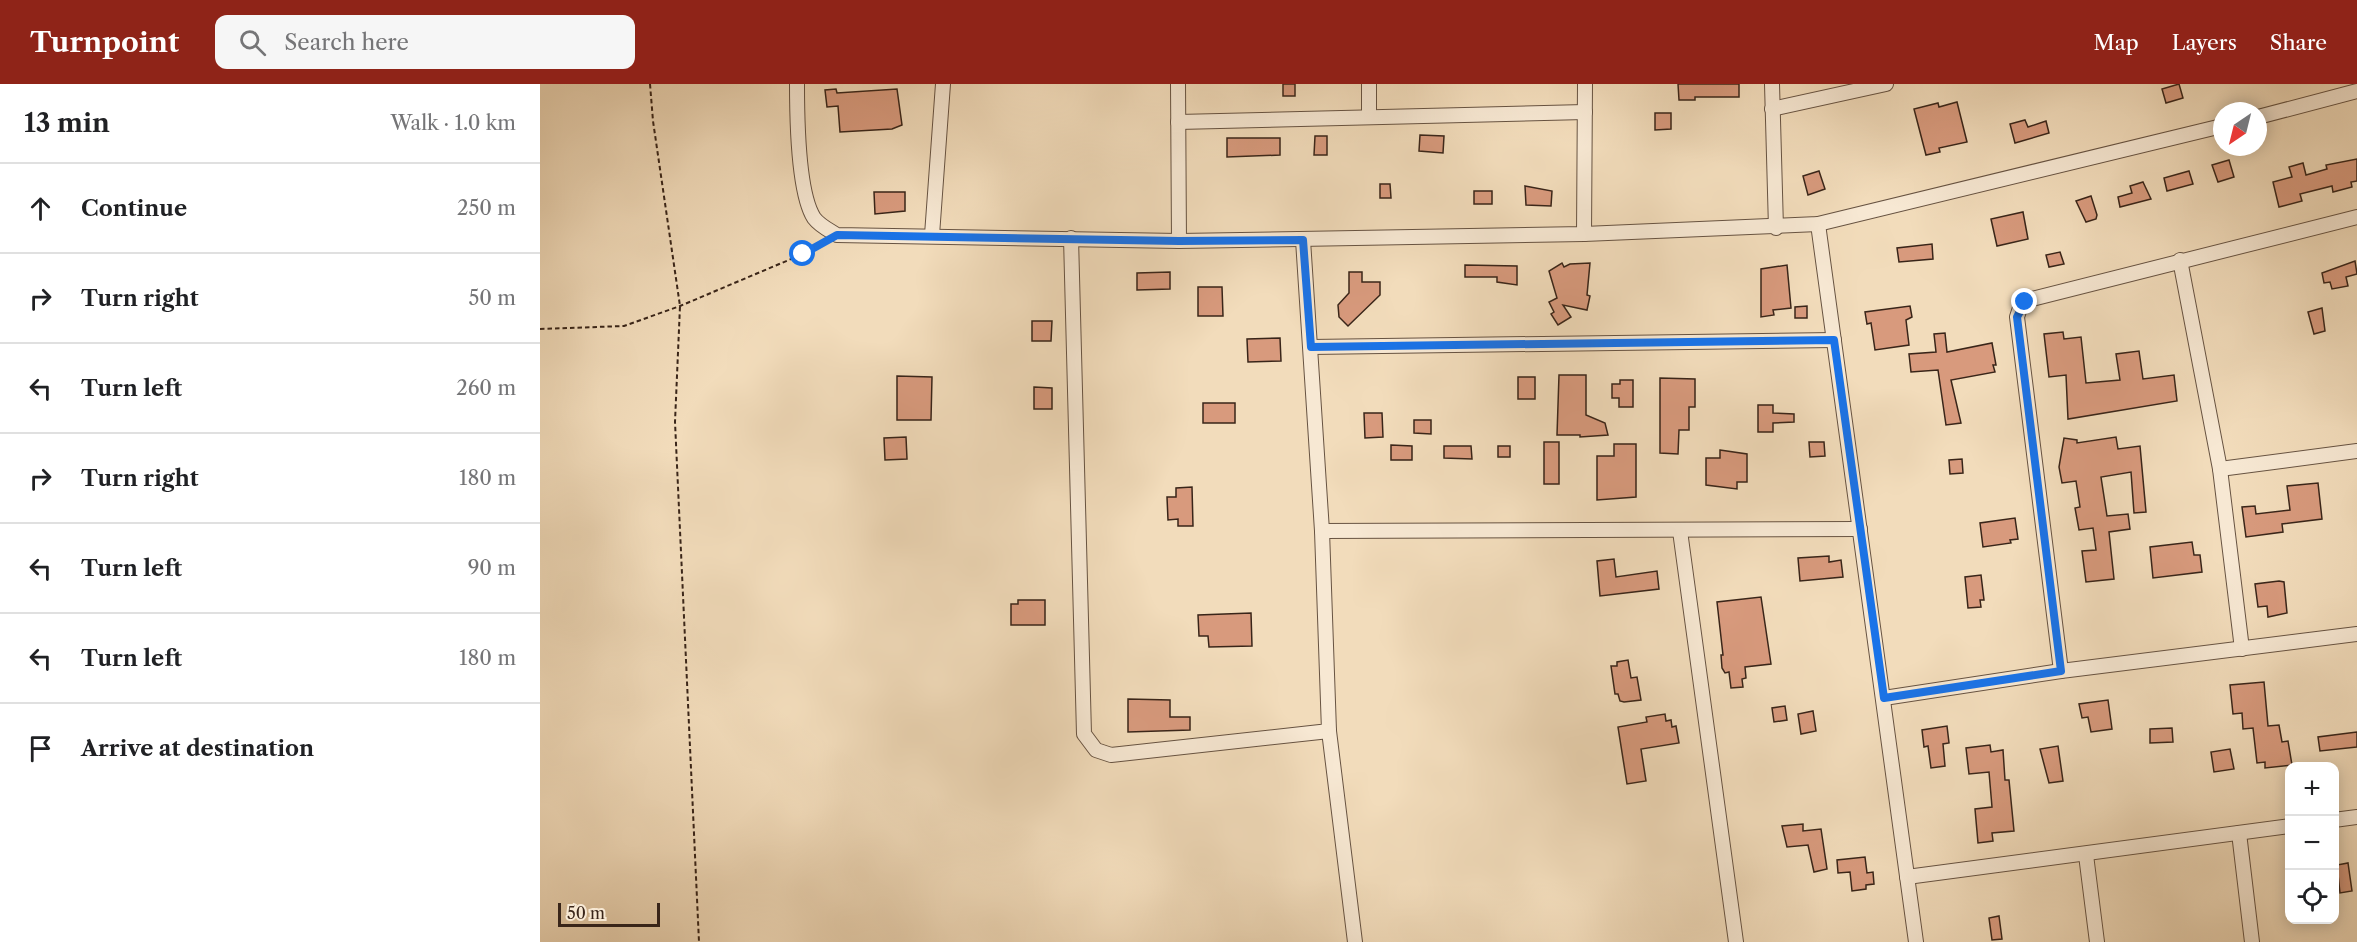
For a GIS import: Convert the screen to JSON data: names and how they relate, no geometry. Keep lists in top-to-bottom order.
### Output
{
  "scale_bar": "50 m",
  "north": "bottom left",
  "page": {
    "header": "Turnpoint",
    "search": "Search here",
    "nav": ["Map", "Layers", "Share"],
    "heading": ["13 min", "Walk · 1.0 km"],
    "list": [
      ["Continue", "250 m"],
      ["Turn right", "50 m"],
      ["Turn left", "260 m"],
      ["Turn right", "180 m"],
      ["Turn left", "90 m"],
      ["Turn left", "180 m"],
      "Arrive at destination"
    ],
    "map_buttons": ["+", "−"],
    "scale": "50 m"
  }
}
